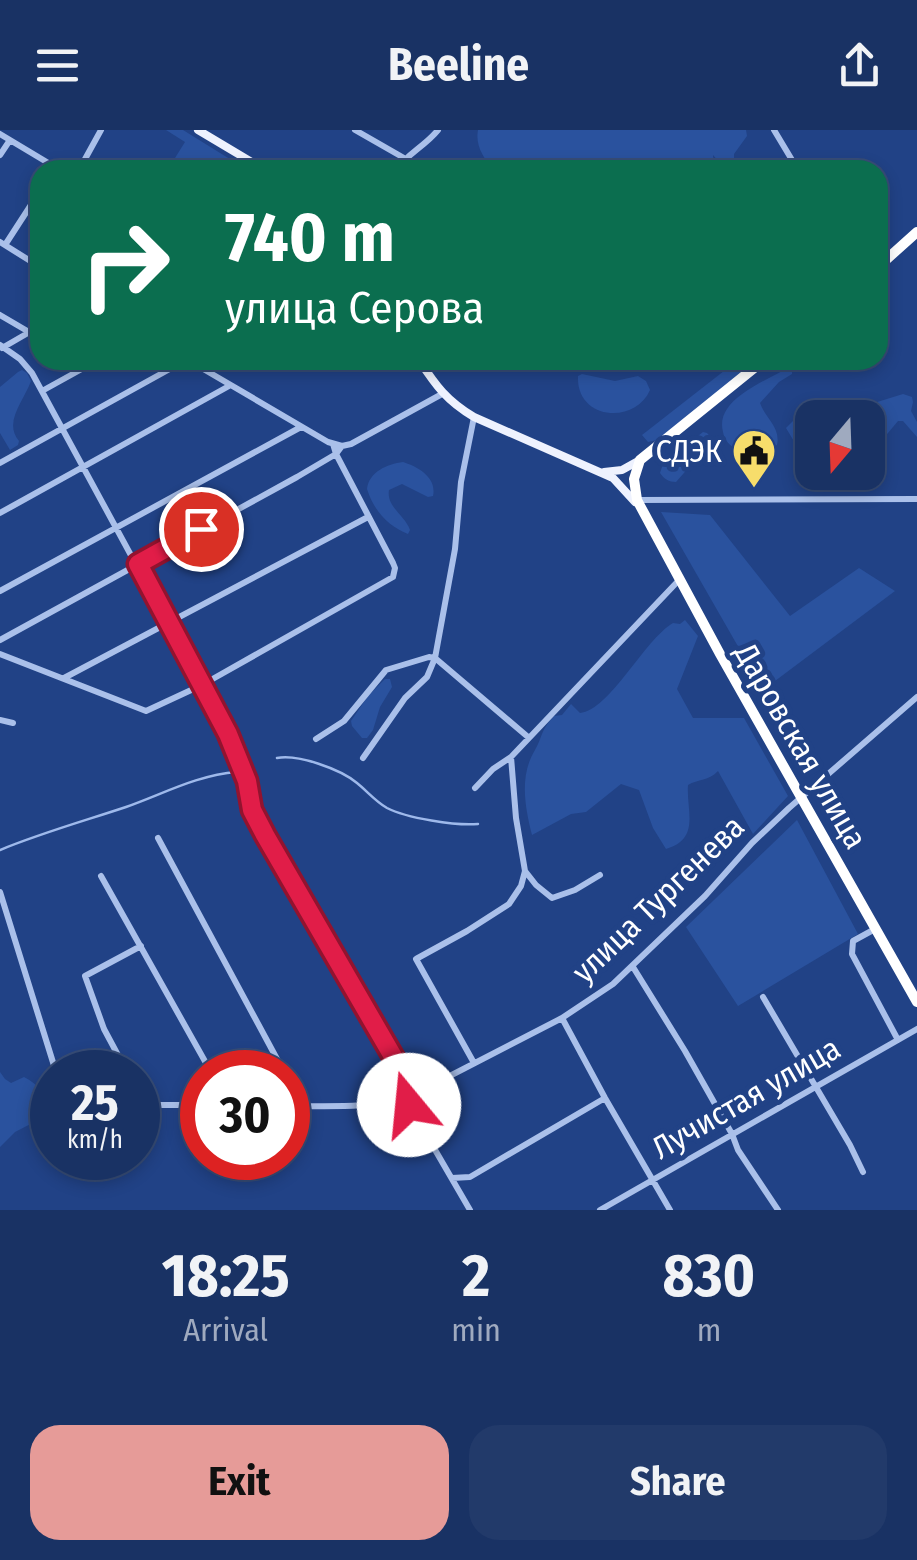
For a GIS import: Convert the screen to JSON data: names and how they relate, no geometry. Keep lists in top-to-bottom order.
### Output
{
  "streets": {
    "highway": ["Даровская улица"],
    "street": ["улица Тургенева", "Лучистая улица"]
  },
  "crossings": [
    ["Даровская улица", "улица Тургенева"]
  ],
  "places": {
    "public building": ["СДЭК"]
  },
  "north": "bottom",
  "page": {
    "header": "Beeline",
    "turn": ["740 m", "улица Серова"],
    "speed": "25 km/h",
    "limit": "30",
    "eta": [
      "18:25",
      "Arrival",
      "2",
      "min",
      "830",
      "m"
    ],
    "buttons": ["Exit", "Share"]
  }
}
